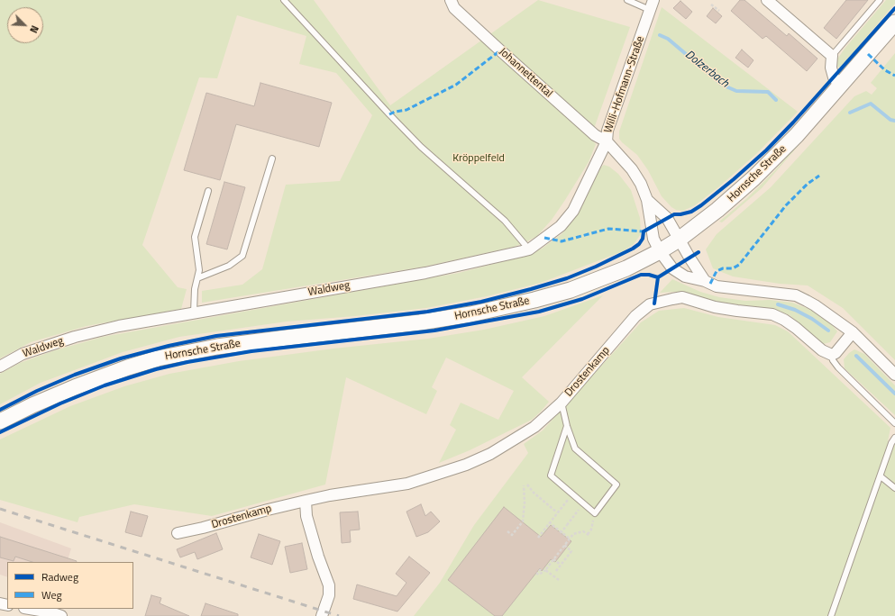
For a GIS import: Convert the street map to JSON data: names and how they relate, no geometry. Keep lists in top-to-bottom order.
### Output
{
  "streets": {
    "main road": ["Hornsche Straße"],
    "street": [
      "Johannettental",
      "Willi-Hofmann-Straße",
      "Waldweg",
      "Drostenkamp"
    ]
  },
  "crossings": [
    ["Johannettental", "Willi-Hofmann-Straße"],
    ["Johannettental", "Waldweg"],
    ["Willi-Hofmann-Straße", "Hornsche Straße"],
    ["Willi-Hofmann-Straße", "Waldweg"]
  ],
  "water": ["Dolzerbach"],
  "parks": ["Kröppelfeld"],
  "legend": ["Radweg", "Weg"],
  "north": "bottom right"
}
